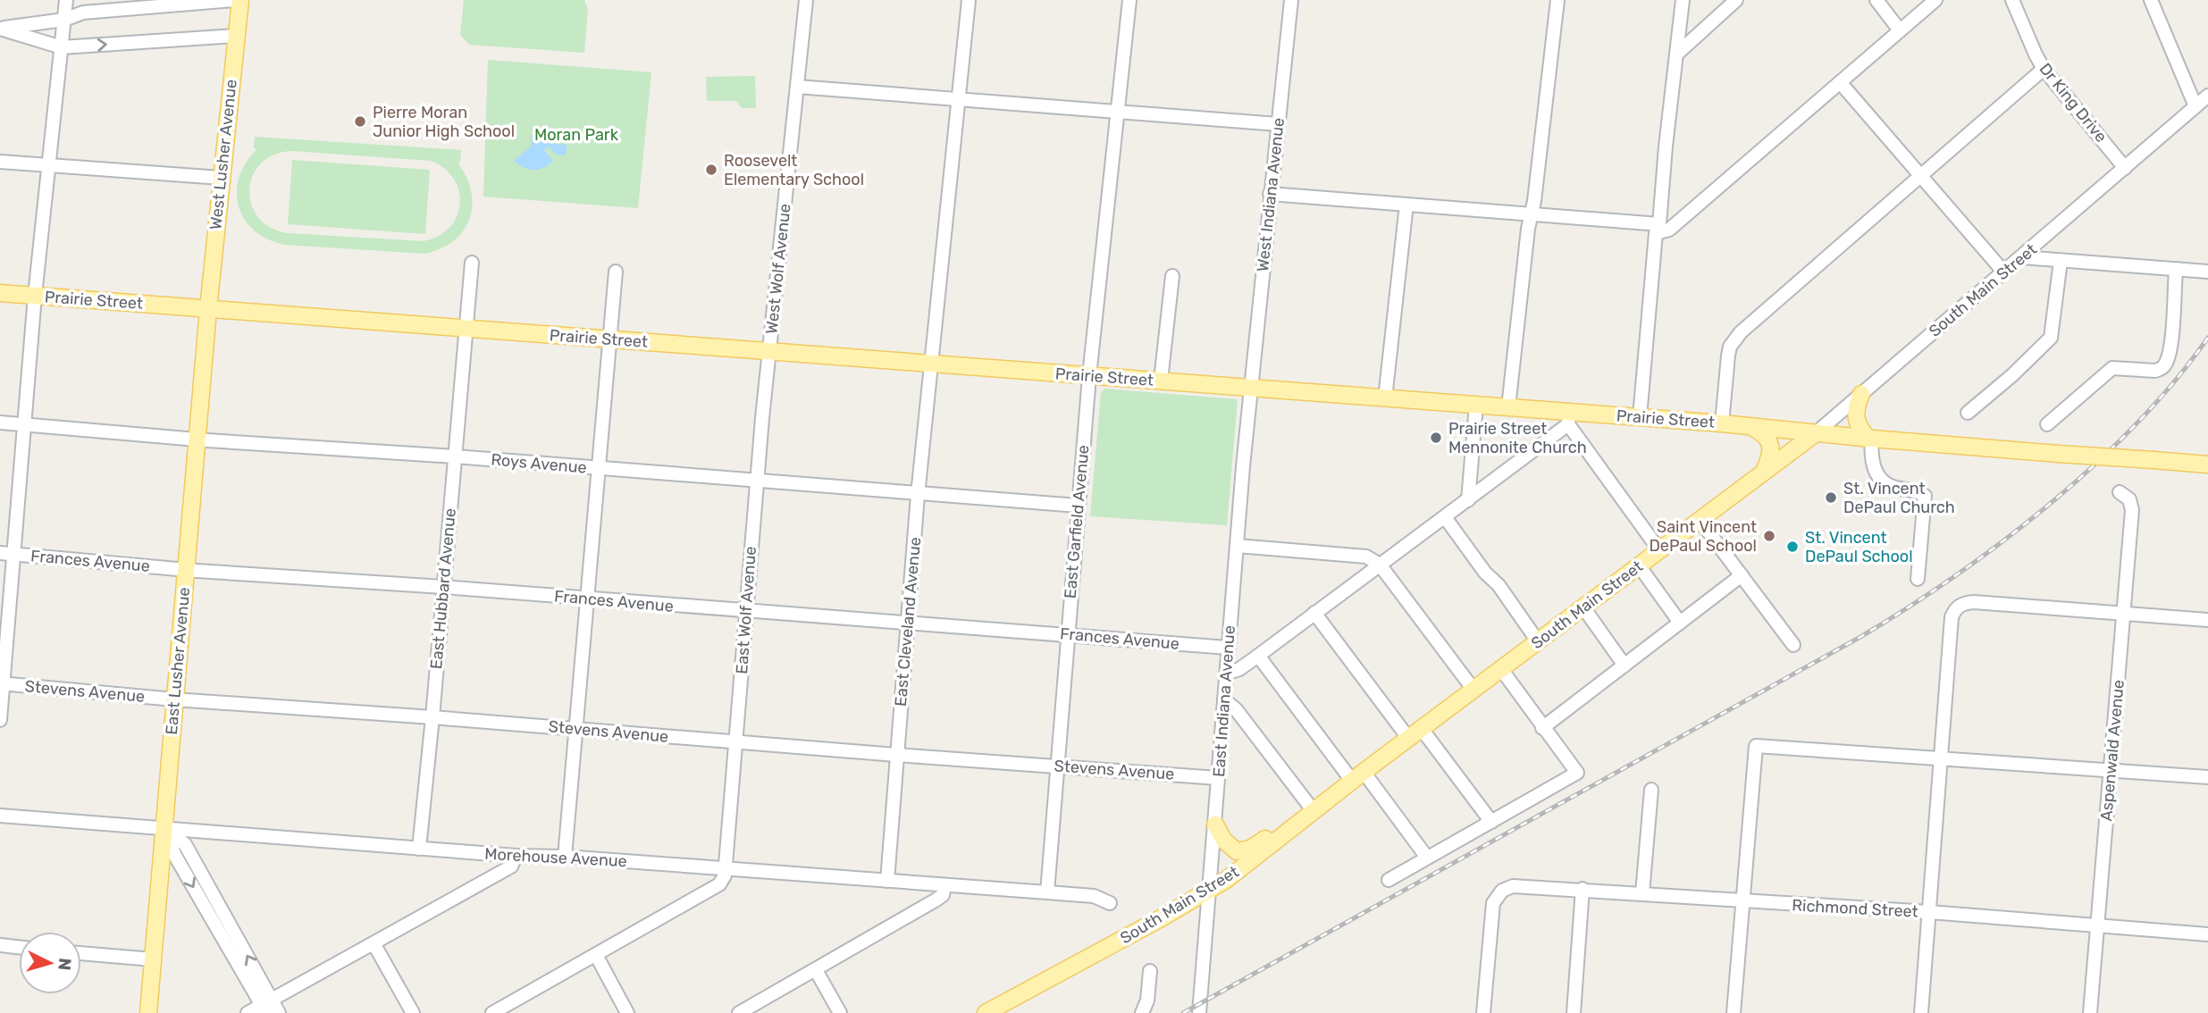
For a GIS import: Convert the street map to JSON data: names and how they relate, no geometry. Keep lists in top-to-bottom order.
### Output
{
  "streets": {
    "main road": [
      "West Lusher Avenue",
      "South Main Street",
      "Prairie Street",
      "East Lusher Avenue"
    ],
    "street": [
      "Dr King Drive",
      "West Indiana Avenue",
      "West Wolf Avenue",
      "Roys Avenue",
      "East Garfield Avenue",
      "Frances Avenue",
      "East Hubbard Avenue",
      "East Wolf Avenue",
      "East Cleveland Avenue",
      "Stevens Avenue",
      "East Indiana Avenue",
      "Aspenwald Avenue",
      "Morehouse Avenue",
      "Richmond Street"
    ]
  },
  "crossings": [
    ["Dr King Drive", "South Main Street"],
    ["West Lusher Avenue", "Prairie Street"],
    ["West Lusher Avenue", "East Lusher Avenue"],
    ["West Indiana Avenue", "Prairie Street"],
    ["West Indiana Avenue", "East Indiana Avenue"],
    ["West Wolf Avenue", "Prairie Street"],
    ["West Wolf Avenue", "East Wolf Avenue"],
    ["South Main Street", "Prairie Street"],
    ["South Main Street", "East Indiana Avenue"],
    ["Prairie Street", "East Garfield Avenue"],
    ["Prairie Street", "East Hubbard Avenue"],
    ["Prairie Street", "East Wolf Avenue"],
    ["Prairie Street", "East Cleveland Avenue"],
    ["Prairie Street", "East Lusher Avenue"],
    ["Prairie Street", "East Indiana Avenue"],
    ["Roys Avenue", "East Garfield Avenue"],
    ["Roys Avenue", "East Hubbard Avenue"],
    ["Roys Avenue", "East Wolf Avenue"],
    ["Roys Avenue", "East Cleveland Avenue"],
    ["Roys Avenue", "East Lusher Avenue"],
    ["East Garfield Avenue", "Frances Avenue"],
    ["East Garfield Avenue", "Stevens Avenue"],
    ["East Garfield Avenue", "Morehouse Avenue"],
    ["Frances Avenue", "East Hubbard Avenue"],
    ["Frances Avenue", "East Wolf Avenue"],
    ["Frances Avenue", "East Cleveland Avenue"],
    ["Frances Avenue", "East Lusher Avenue"],
    ["Frances Avenue", "East Indiana Avenue"],
    ["East Hubbard Avenue", "Stevens Avenue"],
    ["East Hubbard Avenue", "Morehouse Avenue"],
    ["East Wolf Avenue", "Stevens Avenue"],
    ["East Wolf Avenue", "Morehouse Avenue"],
    ["East Cleveland Avenue", "Stevens Avenue"],
    ["East Cleveland Avenue", "Morehouse Avenue"],
    ["East Lusher Avenue", "Stevens Avenue"],
    ["East Lusher Avenue", "Morehouse Avenue"],
    ["Stevens Avenue", "East Indiana Avenue"],
    ["Aspenwald Avenue", "Richmond Street"]
  ],
  "parks": ["Moran Park"],
  "places": [
    "Pierre Moran Junior High School",
    "Roosevelt Elementary School",
    "Prairie Street Mennonite Church",
    "St. Vincent DePaul Church",
    "Saint Vincent DePaul School",
    "St. Vincent DePaul School"
  ],
  "north": "right"
}
